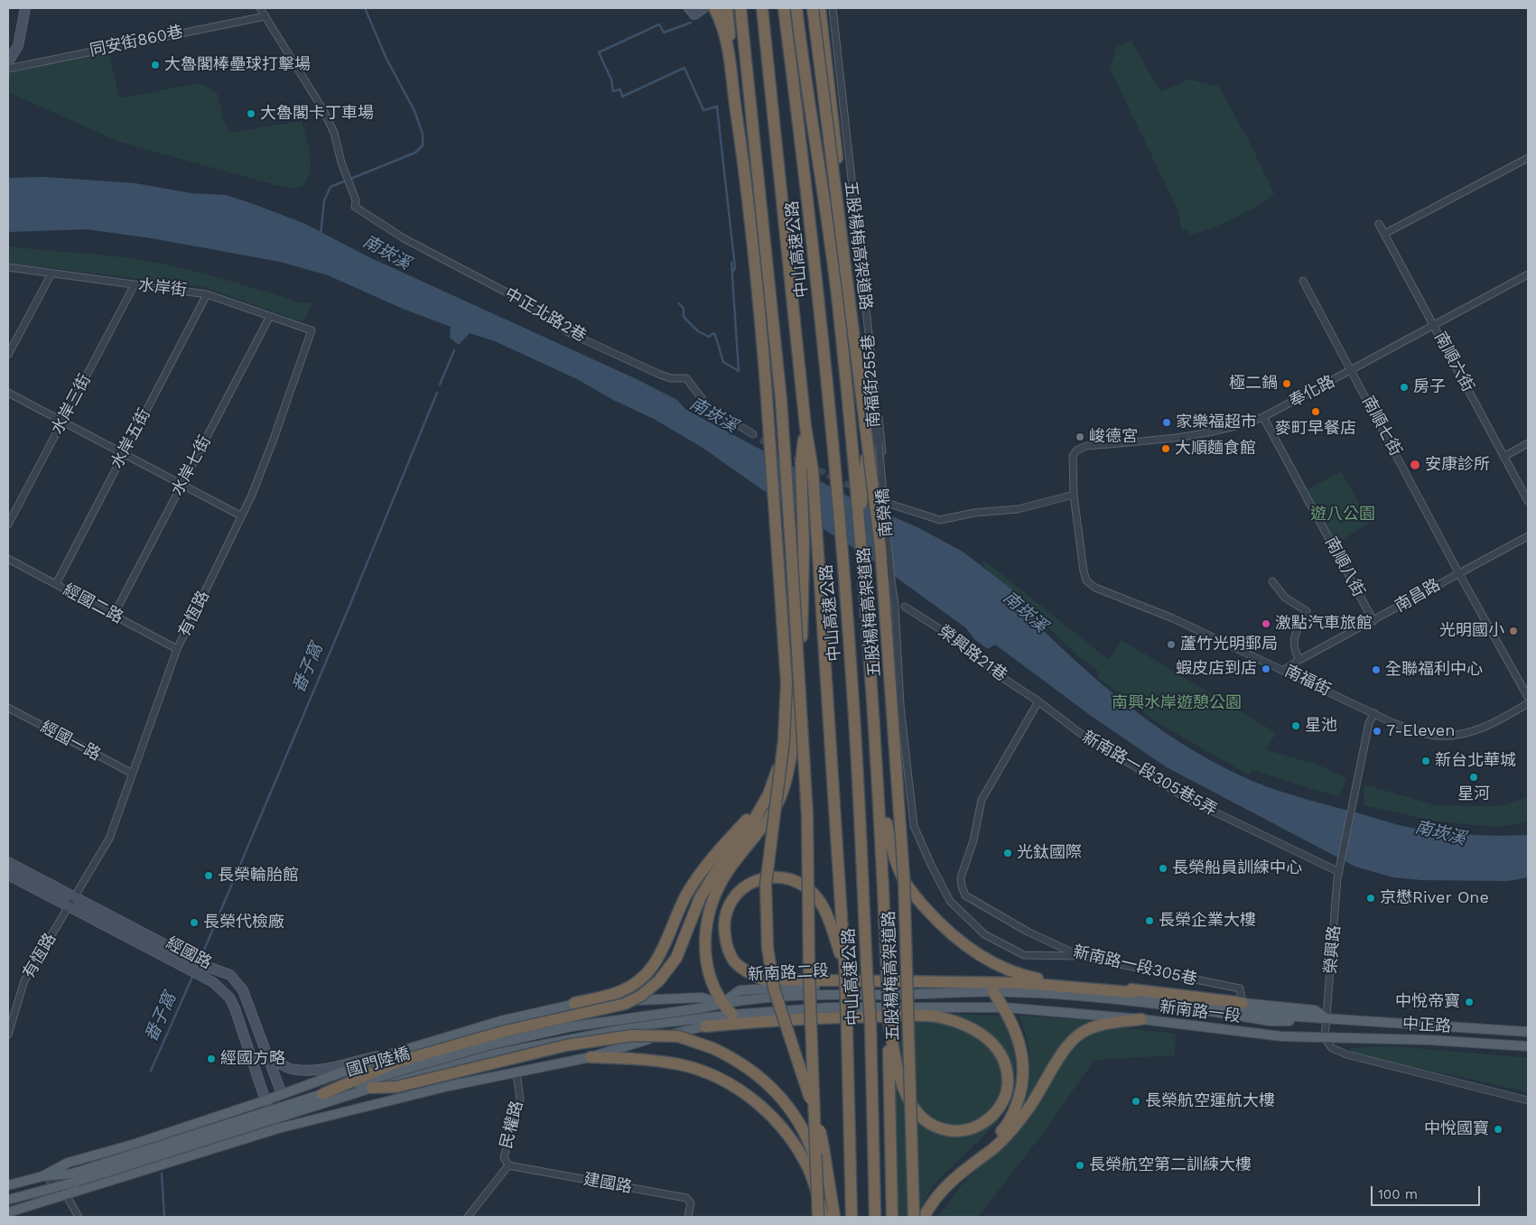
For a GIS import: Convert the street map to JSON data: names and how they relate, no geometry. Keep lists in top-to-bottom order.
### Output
{
  "streets": {
    "highway": ["五股楊梅高架道路", "中山高速公路"],
    "main road": [
      "新南路二段",
      "新南路一段",
      "中正路",
      "國門陸橋"
    ],
    "street": [
      "同安街860巷",
      "水岸街",
      "中正北路2巷",
      "南順六街",
      "南福街255巷",
      "奉化路",
      "水岸三街",
      "南順七街",
      "水岸五街",
      "水岸七街",
      "南榮橋",
      "南順八街",
      "南昌路",
      "經國二路",
      "有恆路",
      "榮興路21巷",
      "南福街",
      "經國一路",
      "新南路一段305巷5弄",
      "榮興路",
      "經國路",
      "新南路一段305巷",
      "民權路",
      "建國路"
    ]
  },
  "crossings": [
    ["同安街860巷", "中正北路2巷"],
    ["水岸街", "水岸三街"],
    ["水岸街", "水岸五街"],
    ["水岸街", "水岸七街"],
    ["水岸街", "有恆路"],
    ["南順六街", "奉化路"],
    ["南福街255巷", "南榮橋"],
    ["南福街255巷", "南福街"],
    ["奉化路", "南順七街"],
    ["奉化路", "南順八街"],
    ["奉化路", "南福街"],
    ["南順七街", "南昌路"],
    ["水岸五街", "經國二路"],
    ["水岸七街", "經國二路"],
    ["南榮橋", "新南路一段305巷"],
    ["南順八街", "南昌路"],
    ["南昌路", "南福街"],
    ["經國二路", "有恆路"],
    ["有恆路", "經國一路"],
    ["有恆路", "經國路"],
    ["榮興路21巷", "新南路一段305巷5弄"],
    ["榮興路21巷", "新南路一段305巷"],
    ["南福街", "榮興路"],
    ["新南路一段305巷5弄", "榮興路"],
    ["新南路一段305巷5弄", "新南路一段305巷"],
    ["榮興路", "新南路一段"],
    ["榮興路", "中正路"],
    ["新南路一段305巷", "新南路一段"],
    ["新南路二段", "新南路一段"],
    ["新南路二段", "國門陸橋"],
    ["新南路一段", "中正路"],
    ["民權路", "建國路"]
  ],
  "water": ["南崁溪", "番子窩"],
  "parks": ["遊八公園", "南興水岸遊憩公園"],
  "places": [
    "大魯閣棒壘球打擊場",
    "大魯閣卡丁車場",
    "極二鍋",
    "房子",
    "麥町早餐店",
    "家樂福超市",
    "峻德宮",
    "大順麵食館",
    "安康診所",
    "激點汽車旅館",
    "光明國小",
    "蘆竹光明郵局",
    "蝦皮店到店",
    "全聯福利中心",
    "星池",
    "7-Eleven",
    "新台北華城",
    "星河",
    "光鈦國際",
    "長榮船員訓練中心",
    "長榮輪胎館",
    "京懋River One",
    "長榮企業大樓",
    "長榮代檢廠",
    "中悅帝寶",
    "經國方略",
    "長榮航空運航大樓",
    "中悅國寶",
    "長榮航空第二訓練大樓"
  ],
  "scale_bar": "100 m"
}
